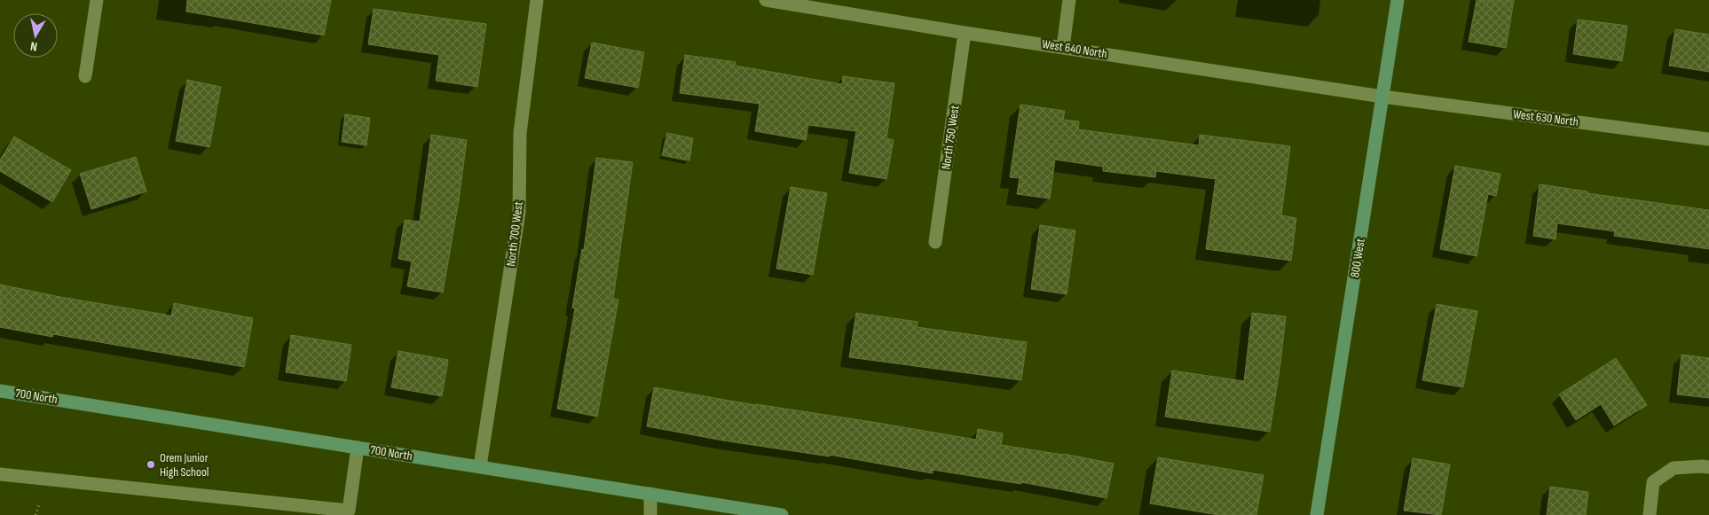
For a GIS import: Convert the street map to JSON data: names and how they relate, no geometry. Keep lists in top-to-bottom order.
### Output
{
  "streets": {
    "street": [
      "West 640 North",
      "West 630 North",
      "North 750 West",
      "North 700 West",
      "800 West",
      "700 North"
    ]
  },
  "crossings": [
    ["West 640 North", "West 630 North"],
    ["West 640 North", "North 750 West"],
    ["West 640 North", "800 West"],
    ["West 630 North", "800 West"],
    ["North 700 West", "700 North"]
  ],
  "places": ["Orem Junior High School"],
  "north": "bottom"
}
